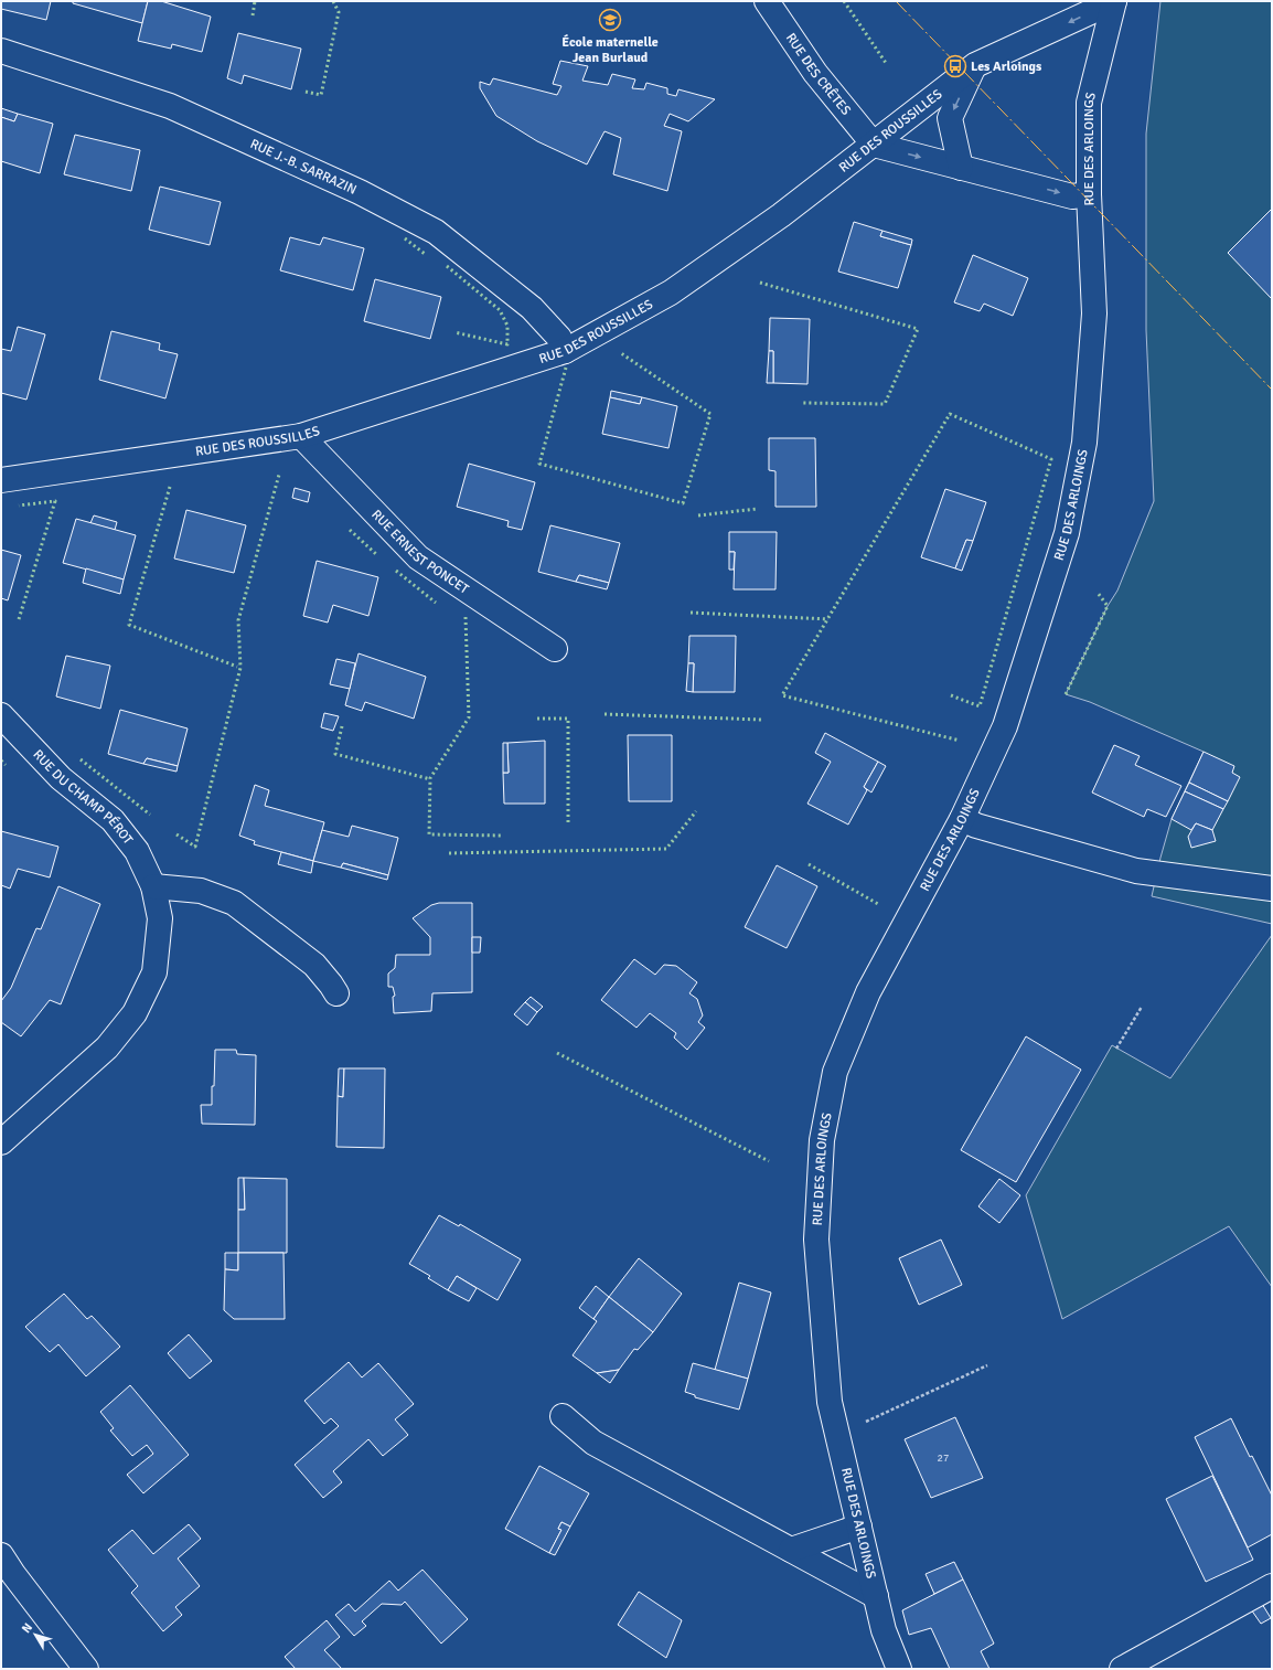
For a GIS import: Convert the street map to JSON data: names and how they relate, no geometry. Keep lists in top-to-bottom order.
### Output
{
  "streets": {
    "street": [
      "RUE DES CRÊTES",
      "RUE DES ROUSSILLES",
      "RUE DES ARLOINGS",
      "RUE J.-B. SARRAZIN",
      "RUE ERNEST PONCET",
      "RUE DU CHAMP PÉROT"
    ]
  },
  "crossings": [
    ["RUE DES CRÊTES", "RUE DES ROUSSILLES"],
    ["RUE DES ROUSSILLES", "RUE DES ARLOINGS"],
    ["RUE DES ROUSSILLES", "RUE J.-B. SARRAZIN"],
    ["RUE DES ROUSSILLES", "RUE ERNEST PONCET"]
  ],
  "places": {
    "school or university": ["École maternelle Jean Burlaud"],
    "bus stop": ["Les Arloings"]
  },
  "house_numbers": ["27"],
  "north": "top left"
}
